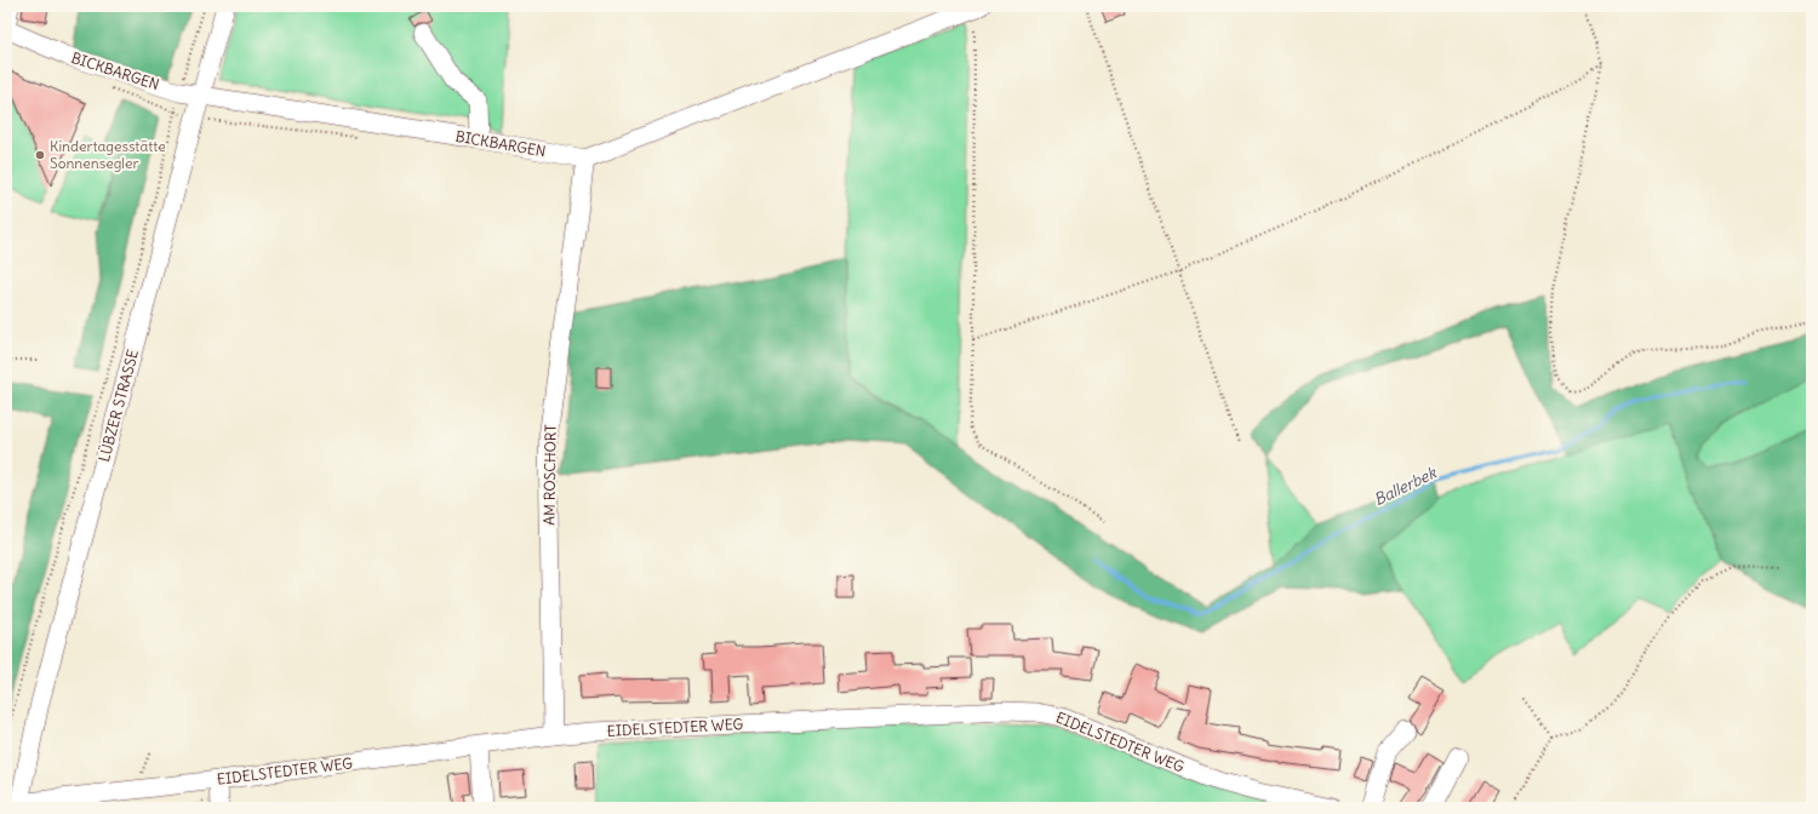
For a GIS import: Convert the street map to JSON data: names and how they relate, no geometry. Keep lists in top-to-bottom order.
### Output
{
  "streets": {
    "street": [
      "BICKBARGEN",
      "LÜBZER STRASSE",
      "AM ROSCHORT",
      "EIDELSTEDTER WEG"
    ]
  },
  "crossings": [
    ["BICKBARGEN", "LÜBZER STRASSE"],
    ["BICKBARGEN", "AM ROSCHORT"],
    ["LÜBZER STRASSE", "EIDELSTEDTER WEG"],
    ["AM ROSCHORT", "EIDELSTEDTER WEG"]
  ],
  "water": ["Ballerbek"],
  "places": ["Kindertagesstätte Sonnensegler"]
}
